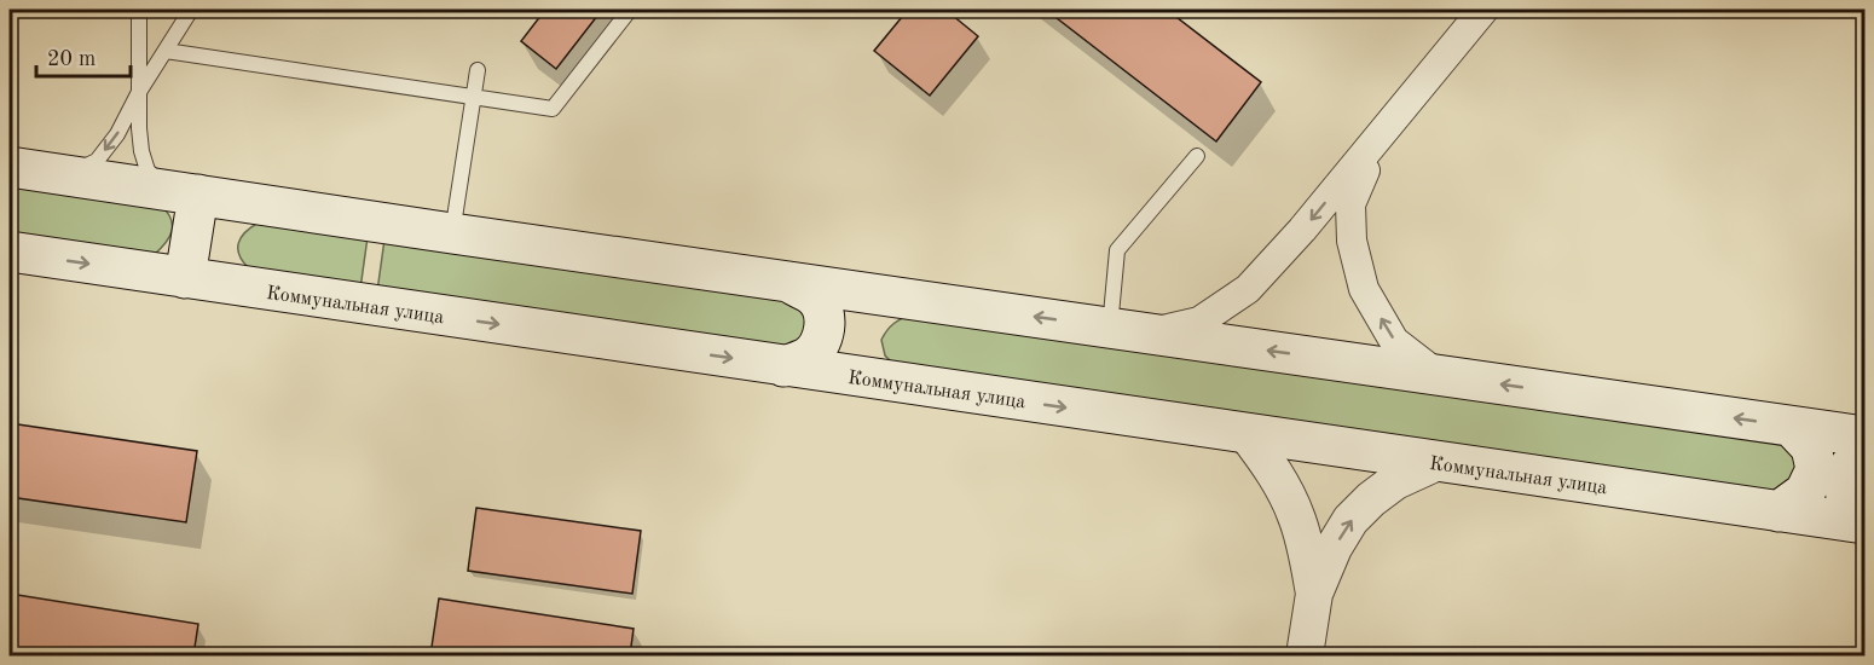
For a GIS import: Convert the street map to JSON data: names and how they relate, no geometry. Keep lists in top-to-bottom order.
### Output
{
  "streets": {
    "main road": ["Коммунальная улица"]
  },
  "scale_bar": "20 m"
}
